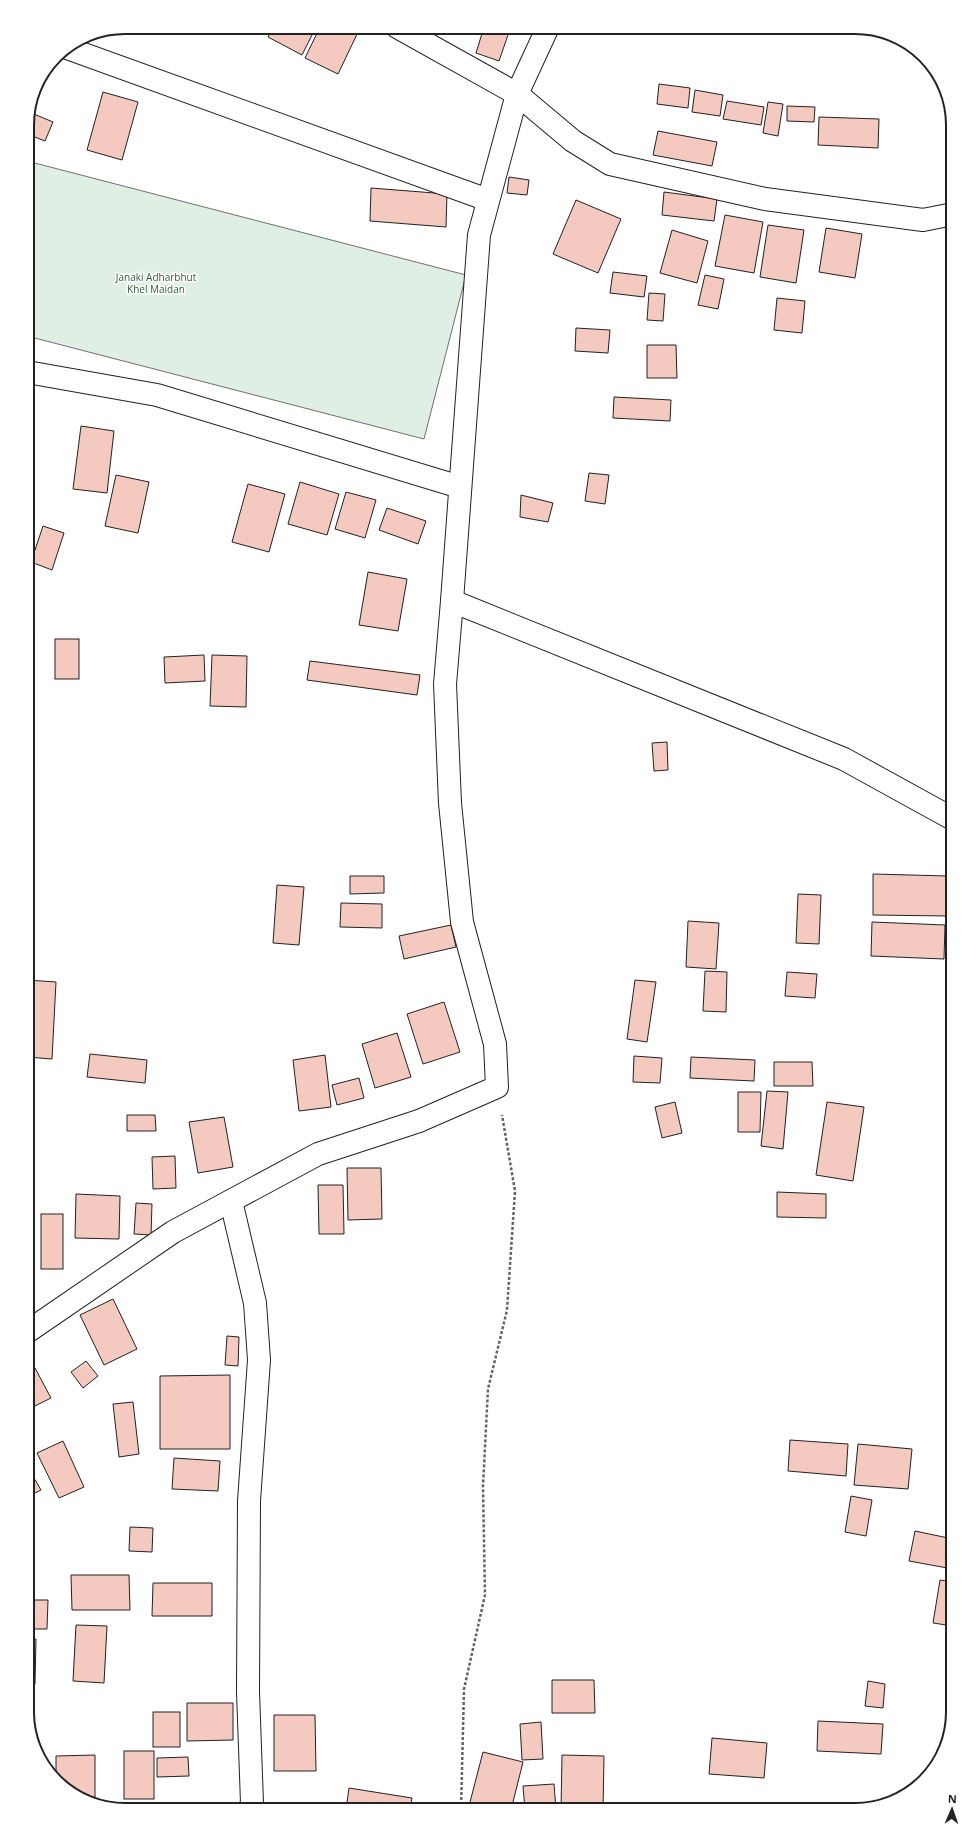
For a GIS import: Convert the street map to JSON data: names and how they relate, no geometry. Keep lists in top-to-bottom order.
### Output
{
  "parks": ["Janaki Adharbhut Khel Maidan"],
  "north": "top"
}
